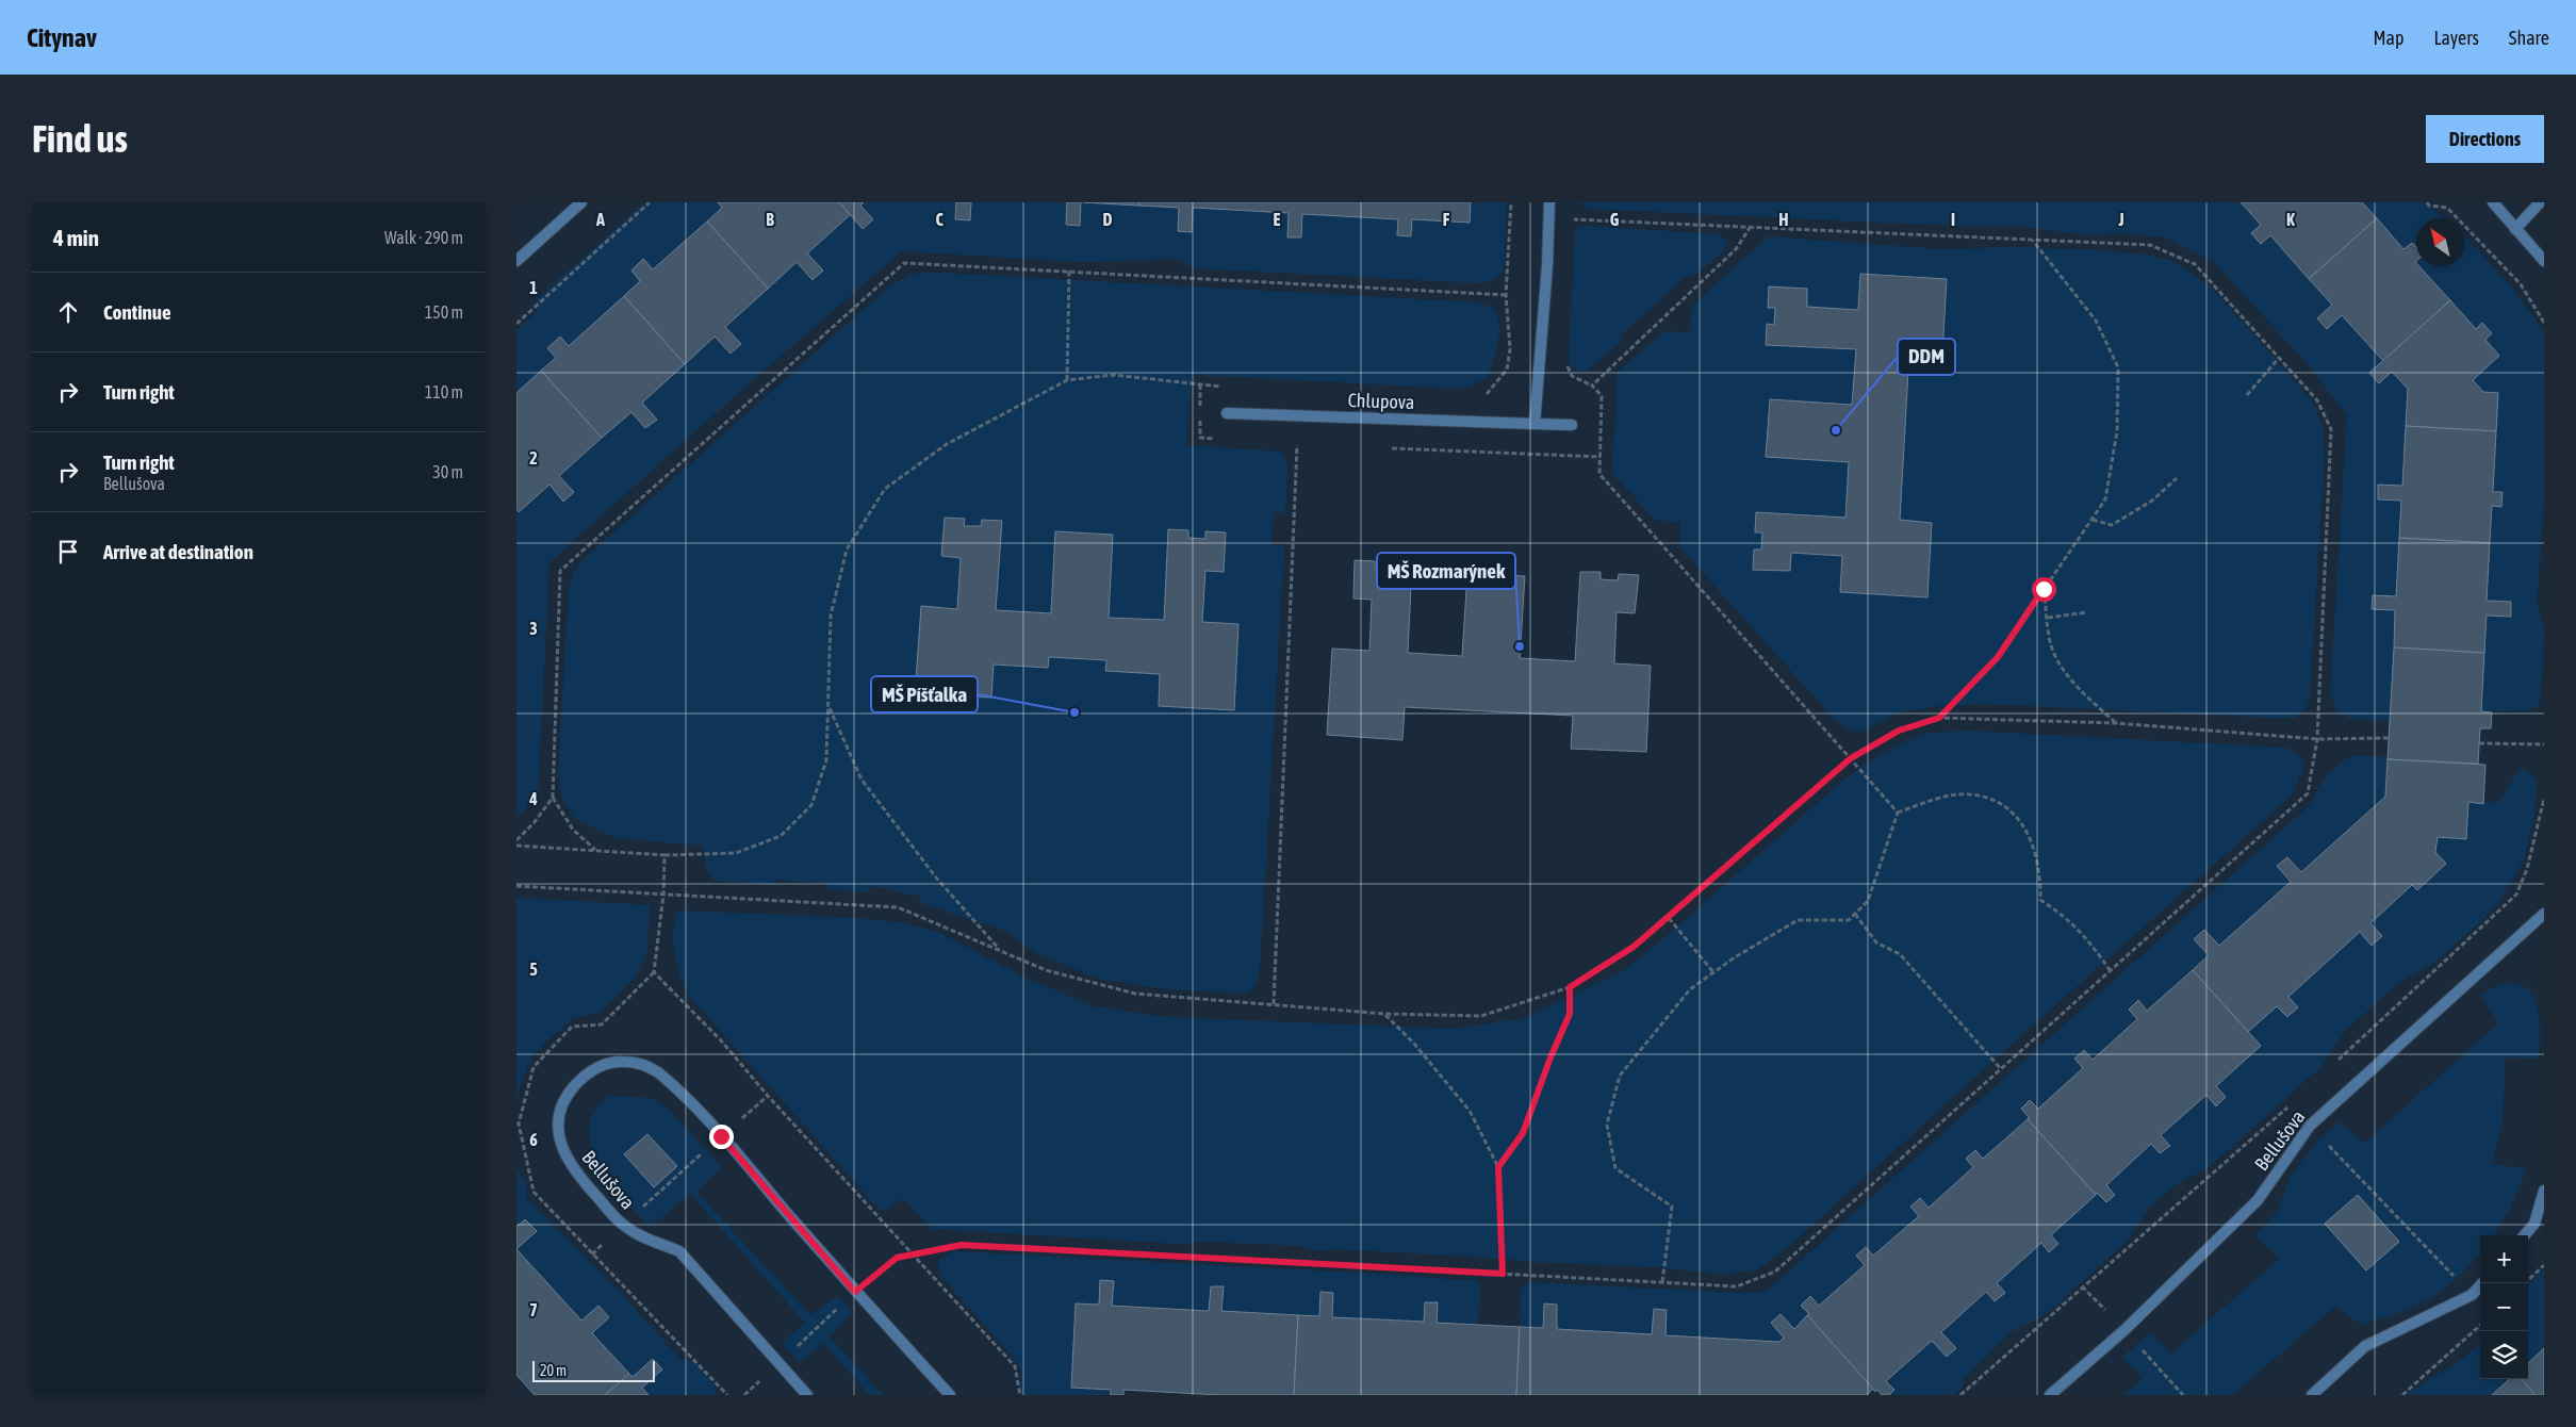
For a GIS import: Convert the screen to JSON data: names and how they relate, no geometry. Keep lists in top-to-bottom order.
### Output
{
  "streets": {
    "street": ["Chlupova", "Bellušova"]
  },
  "places": ["DDM", "MŠ Rozmarýnek", "MŠ Píšťalka"],
  "scale_bar": "20 m",
  "north": "top left",
  "page": {
    "header": "Citynav",
    "nav": ["Map", "Layers", "Share"],
    "buttons": "Directions",
    "title": "Find us",
    "heading": ["4 min", "Walk · 290 m"],
    "list": [
      ["Continue", "150 m"],
      ["Turn right", "110 m"],
      ["Turn right", "Bellušova", "30 m"],
      "Arrive at destination"
    ],
    "map_buttons": ["+", "−"],
    "scale": "20 m"
  },
  "grid": {
    "columns": [
      "A",
      "B",
      "C",
      "D",
      "E",
      "F",
      "G",
      "H",
      "I",
      "J",
      "K"
    ],
    "rows": [
      "1",
      "2",
      "3",
      "4",
      "5",
      "6",
      "7"
    ]
  }
}
